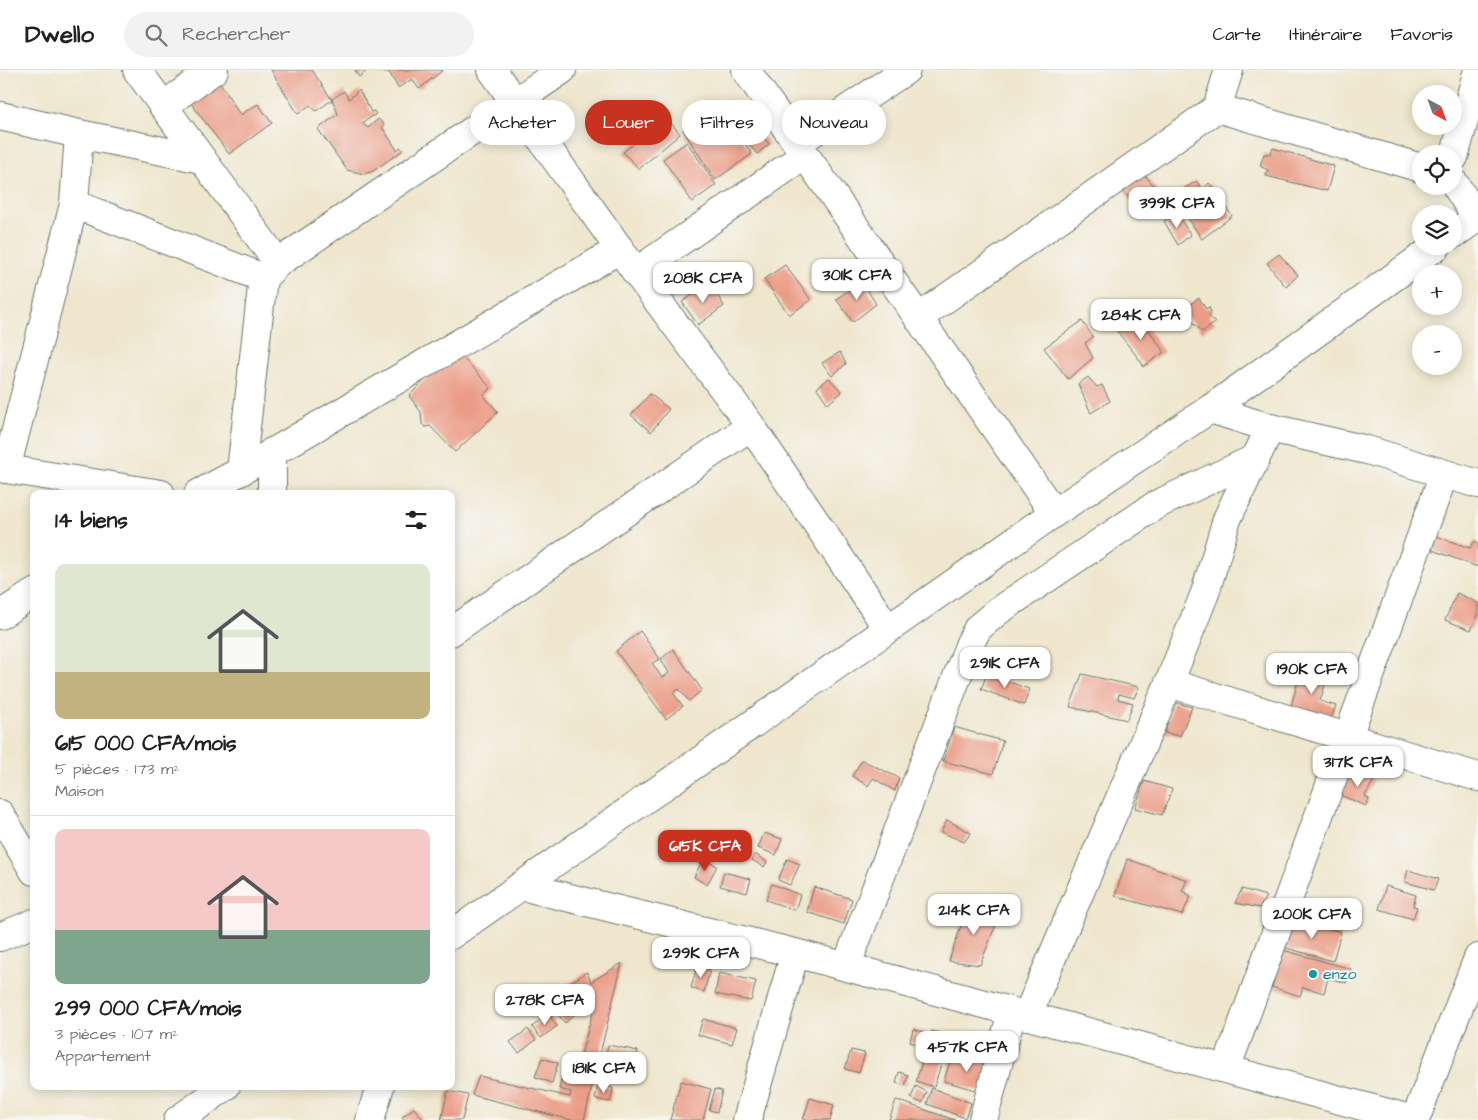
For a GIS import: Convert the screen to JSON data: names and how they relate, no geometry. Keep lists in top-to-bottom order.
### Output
{
  "places": ["enzo"],
  "north": "bottom right",
  "page": {
    "header": "Dwello",
    "search": "Rechercher",
    "nav": ["Carte", "Itinéraire", "Favoris"],
    "map_buttons": ["+", "−"],
    "chip": [
      "Acheter",
      "Louer",
      "Filtres",
      "Nouveau"
    ],
    "price": [
      "399K CFA",
      "301K CFA",
      "208K CFA",
      "284K CFA",
      "291K CFA",
      "190K CFA",
      "317K CFA",
      "615K CFA",
      "214K CFA",
      "200K CFA",
      "299K CFA",
      "278K CFA",
      "457K CFA",
      "181K CFA"
    ],
    "heading": "14 biens",
    "list": [
      {
        "name": "615 000 CFA/mois",
        "note": "5 pièces · 173 m² · Maison"
      },
      {
        "name": "299 000 CFA/mois",
        "note": "3 pièces · 107 m² · Appartement"
      }
    ]
  }
}
